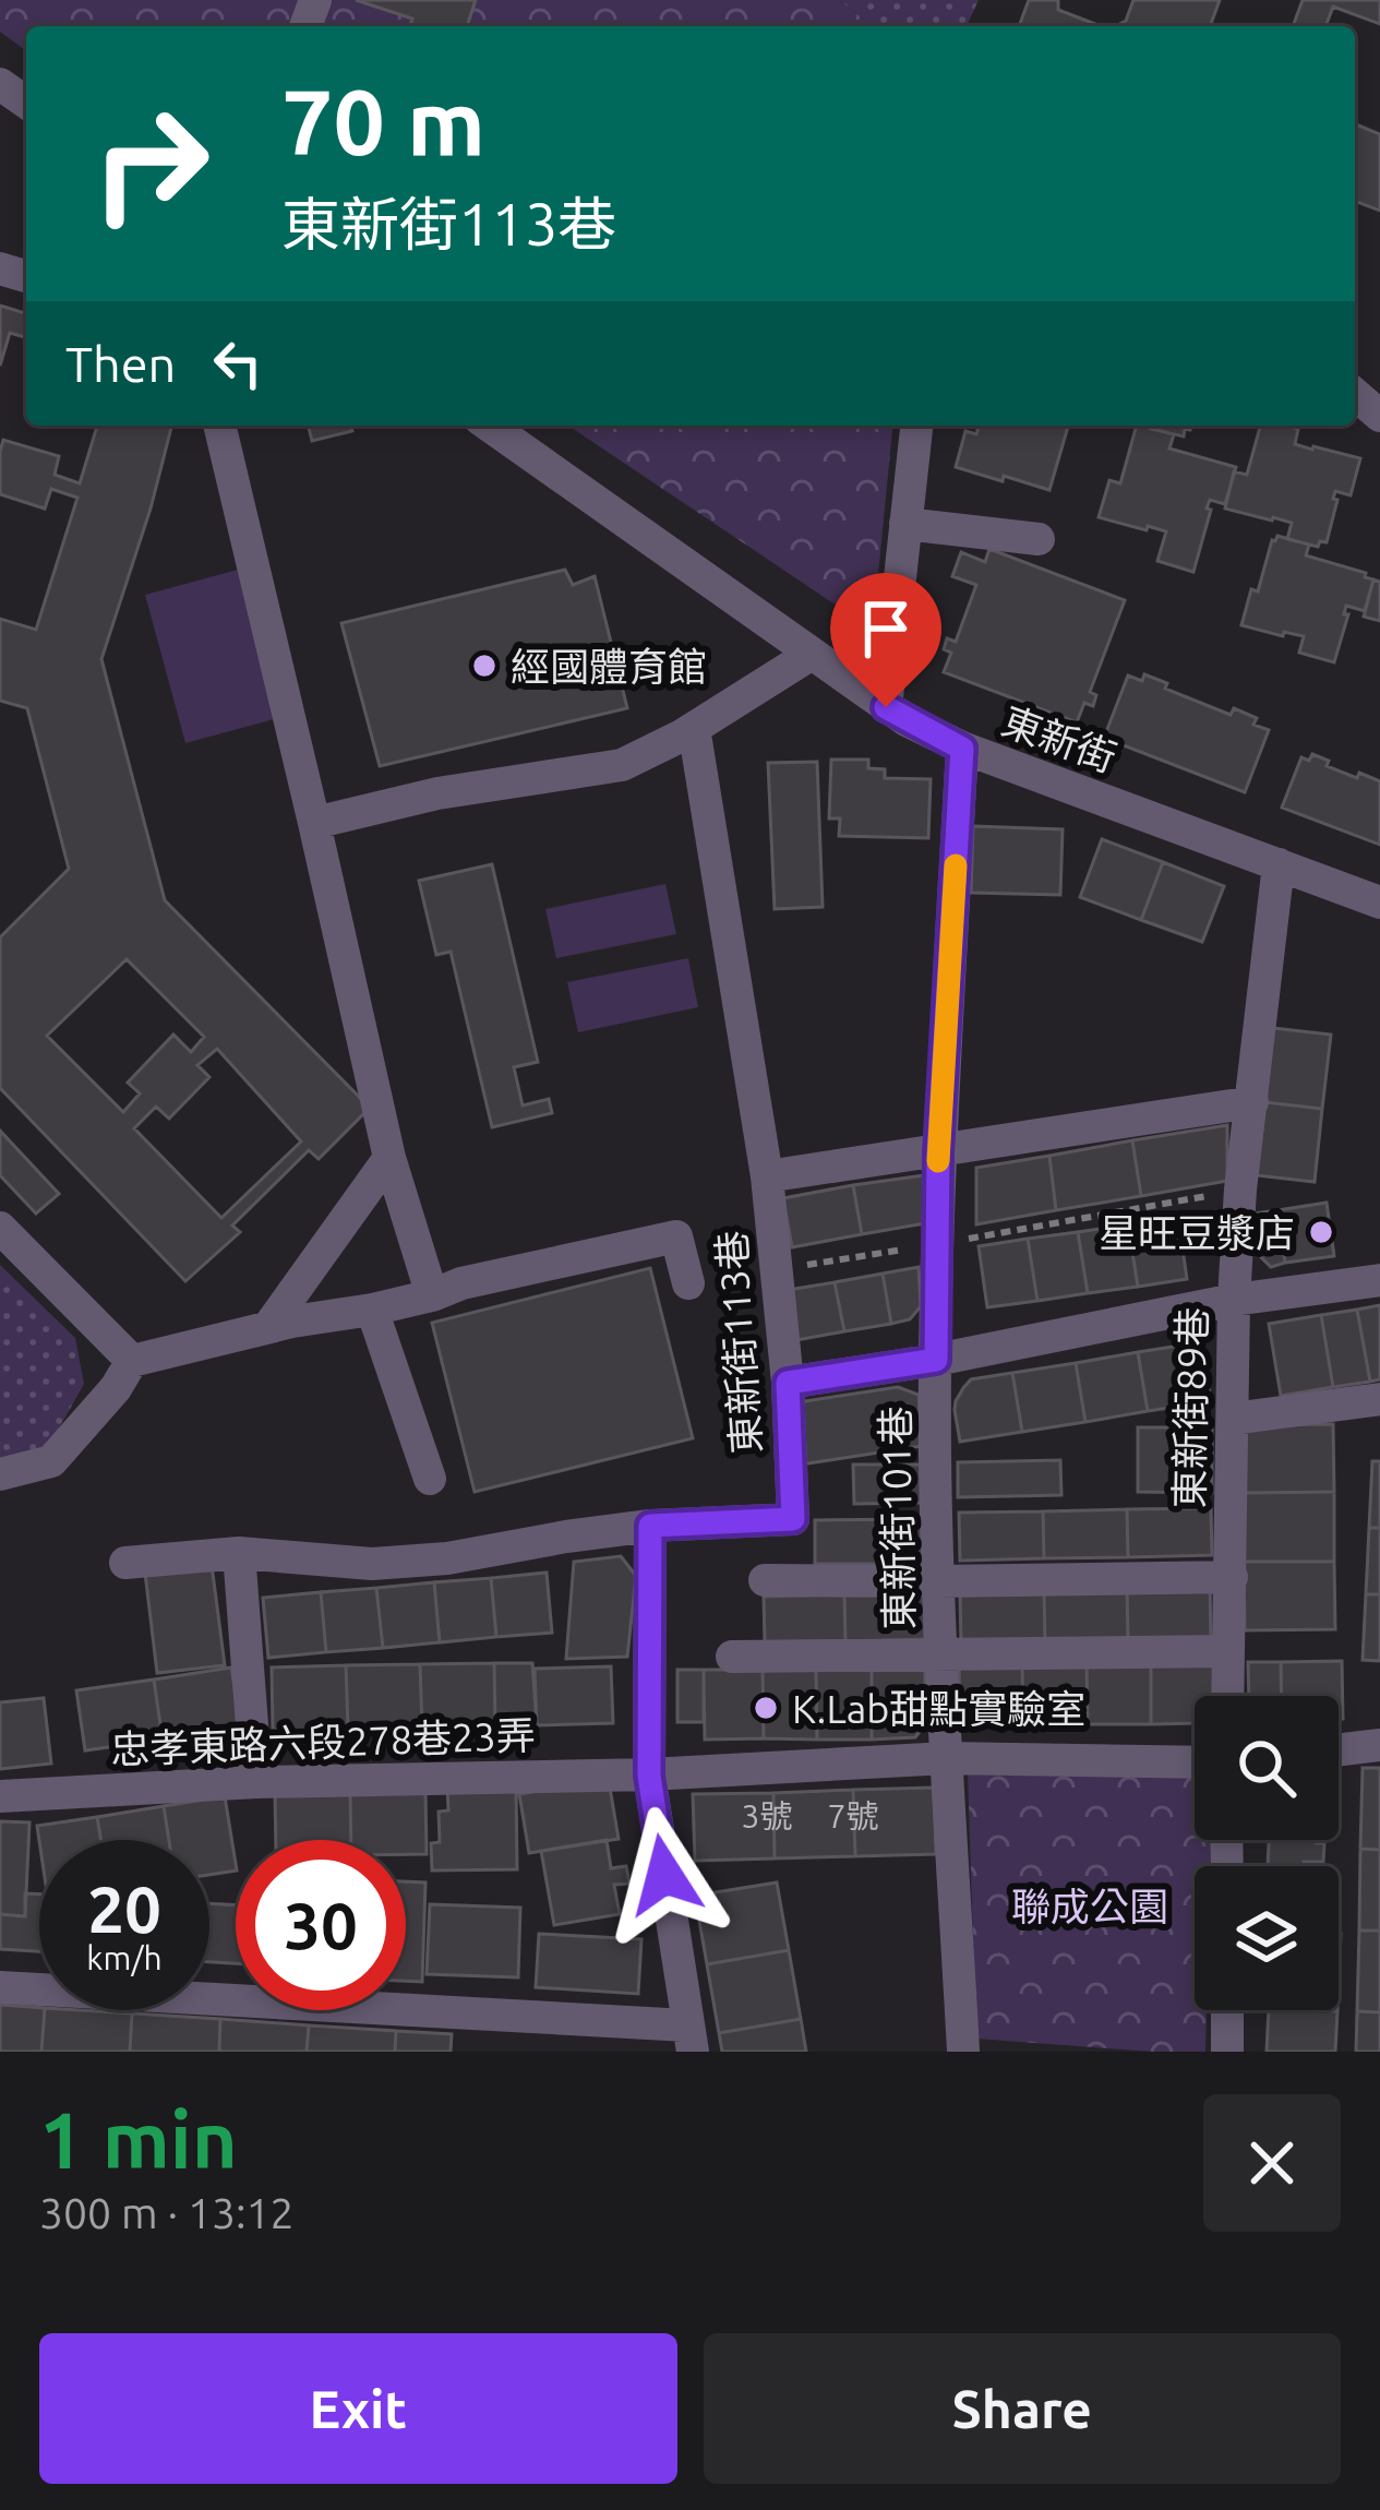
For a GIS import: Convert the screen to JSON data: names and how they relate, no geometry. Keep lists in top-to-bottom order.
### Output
{
  "streets": {
    "street": [
      "東新街",
      "東新街113巷",
      "東新街89巷",
      "東新街101巷",
      "忠孝東路六段278巷23弄"
    ]
  },
  "crossings": [
    ["東新街", "東新街89巷"],
    ["東新街", "東新街101巷"],
    ["東新街101巷", "忠孝東路六段278巷23弄"]
  ],
  "parks": ["聯成公園"],
  "places": ["經國體育館", "星旺豆漿店", "K.Lab甜點實驗室"],
  "house_numbers": ["3號", "7號"],
  "page": {
    "turn": ["70 m", "東新街113巷"],
    "then": "Then",
    "speed": "20 km/h",
    "limit": "30",
    "heading": ["1 min", "300 m · 13:12"],
    "buttons": ["Exit", "Share"]
  }
}
